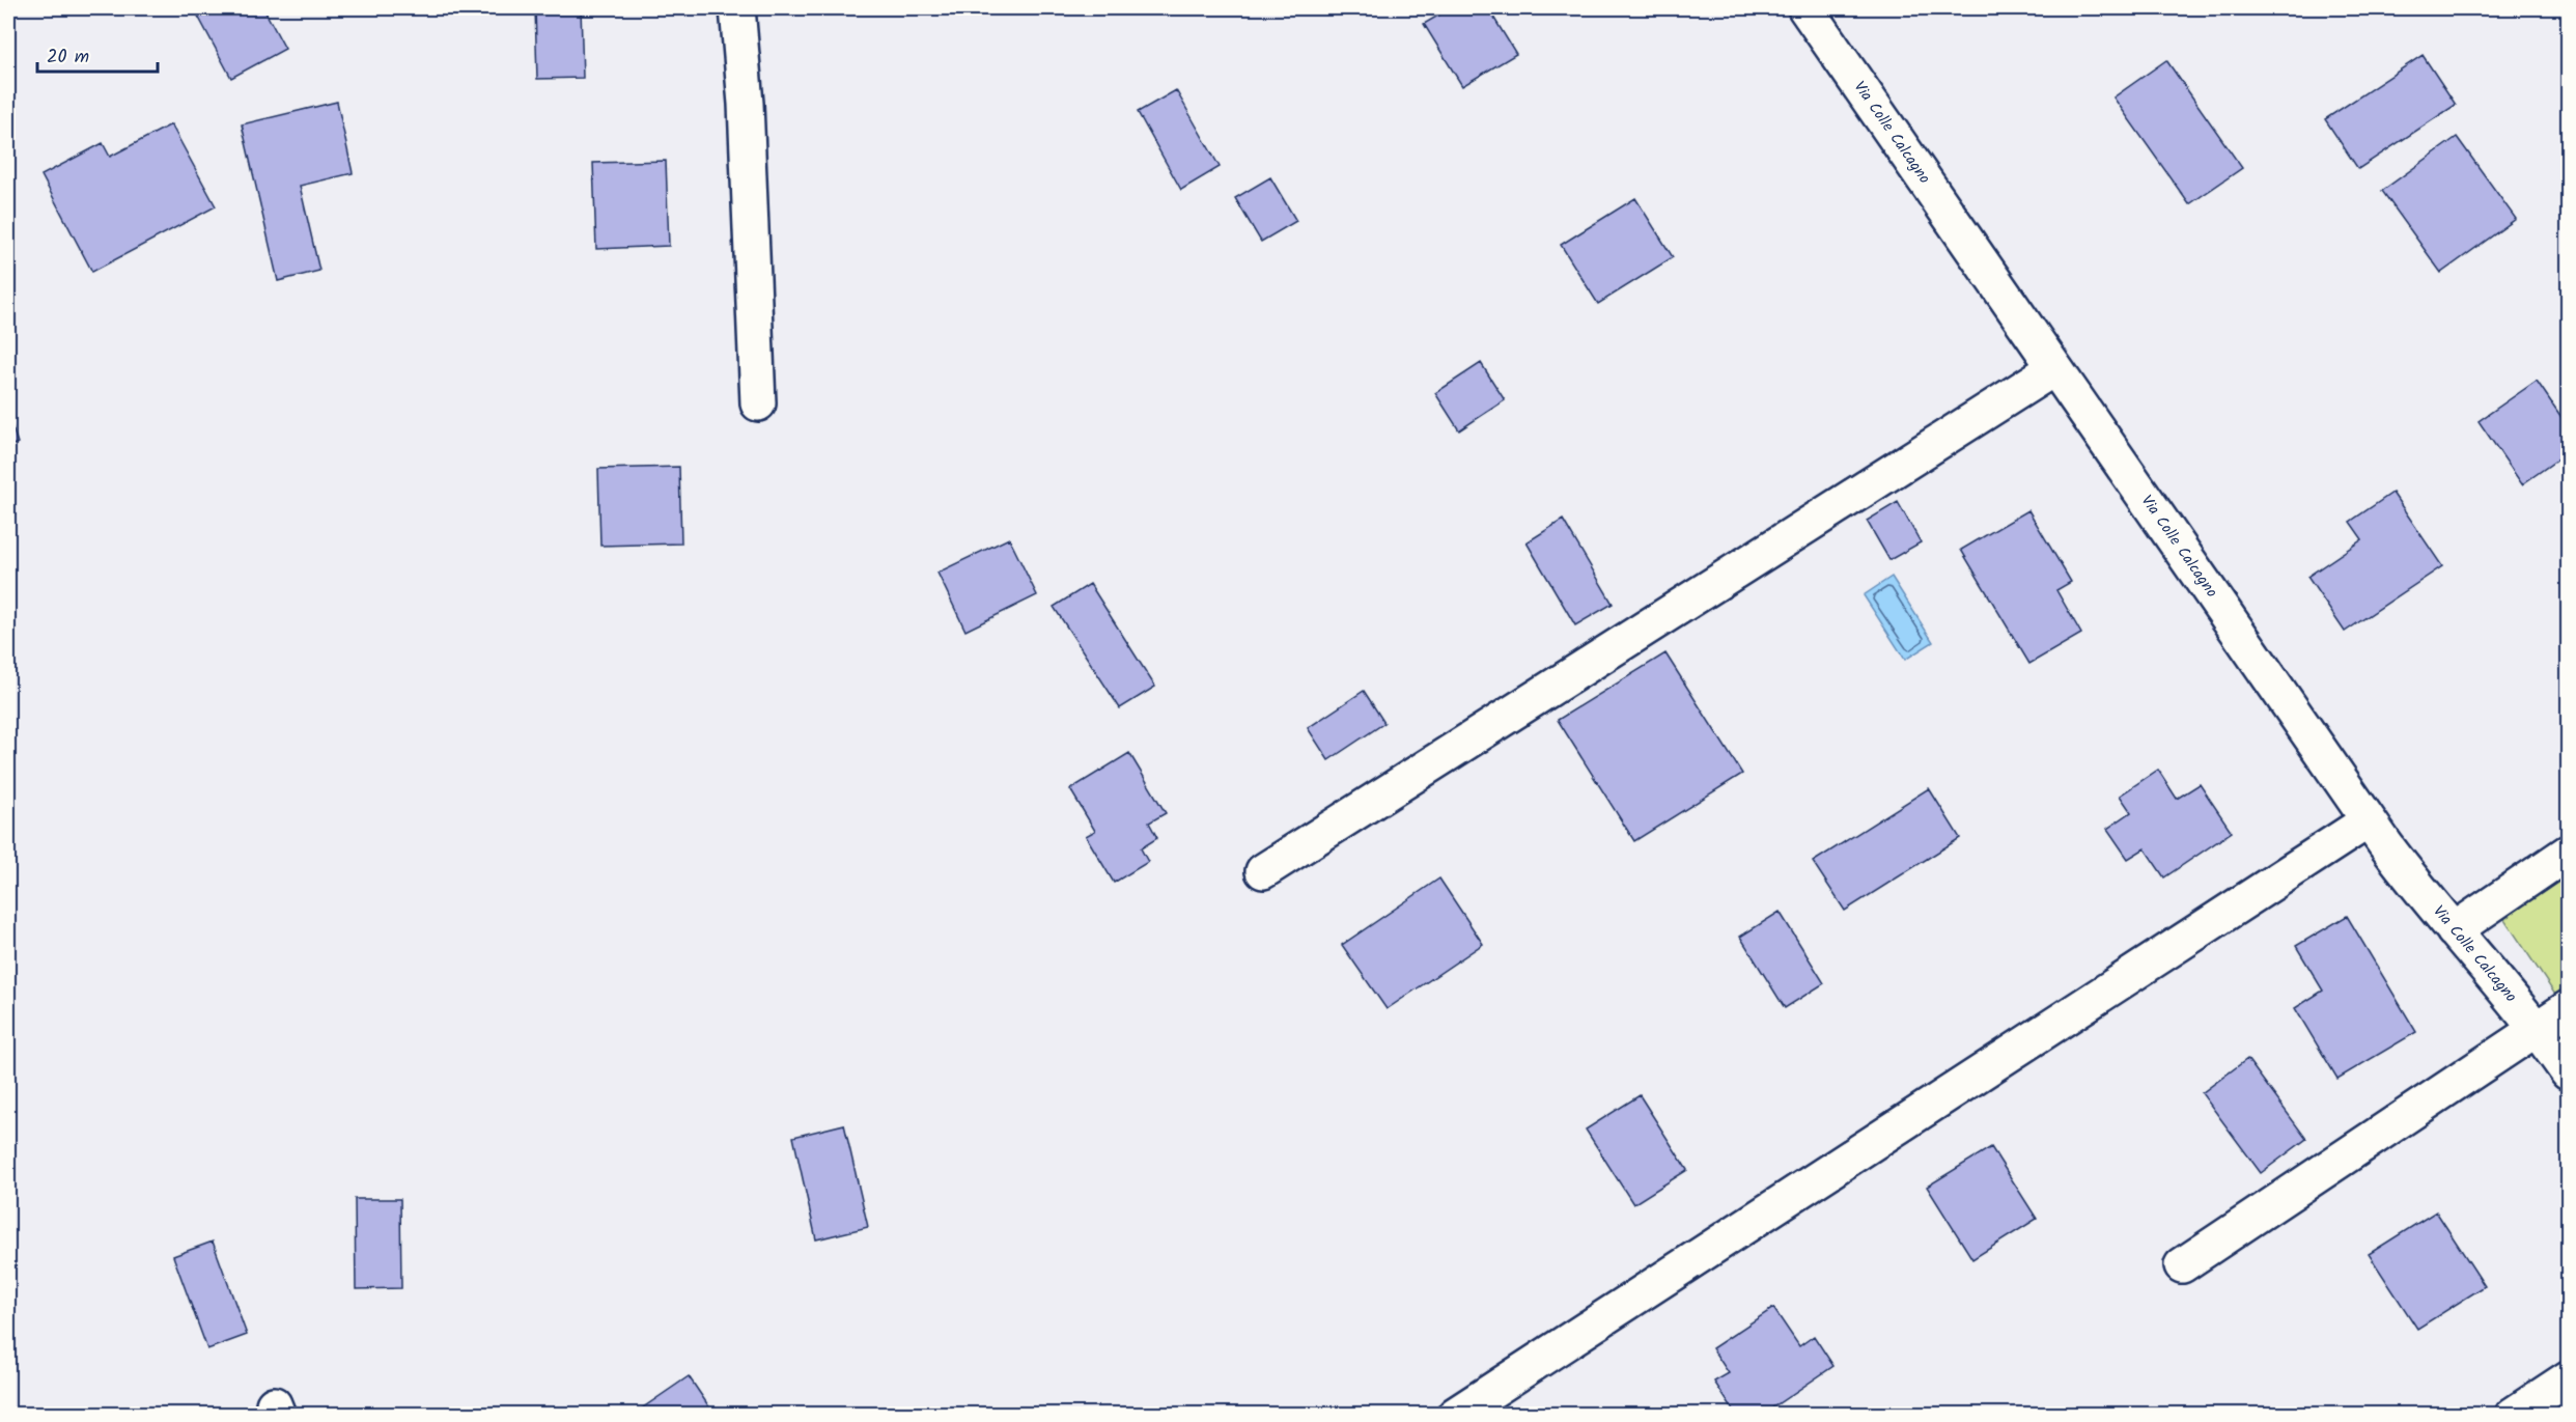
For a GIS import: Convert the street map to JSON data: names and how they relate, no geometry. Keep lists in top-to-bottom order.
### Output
{
  "streets": {
    "street": ["Via Colle Calcagno"]
  },
  "scale_bar": "20 m"
}
